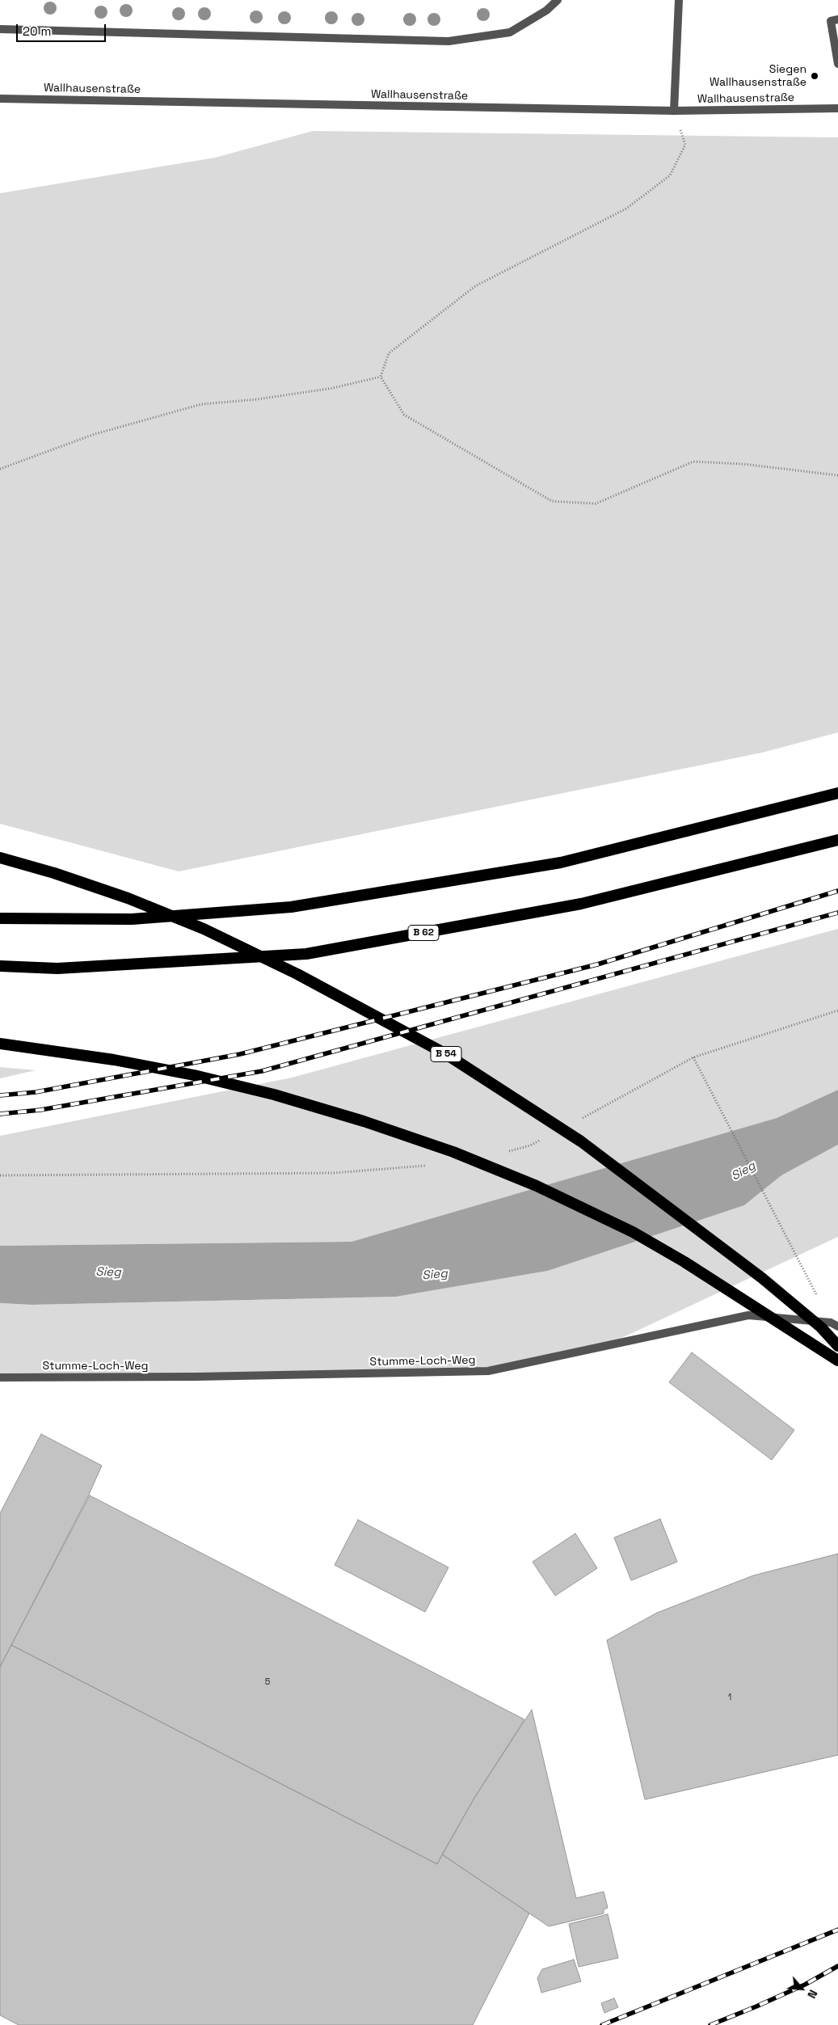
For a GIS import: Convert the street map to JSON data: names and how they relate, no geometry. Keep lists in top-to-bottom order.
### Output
{
  "streets": {
    "highway": ["B 62", "B 54"],
    "street": ["Wallhausenstraße", "Stumme-Loch-Weg"]
  },
  "water": ["Sieg"],
  "places": ["Siegen Wallhausenstraße"],
  "house_numbers": ["5", "1"],
  "scale_bar": "20 m",
  "north": "bottom right"
}
